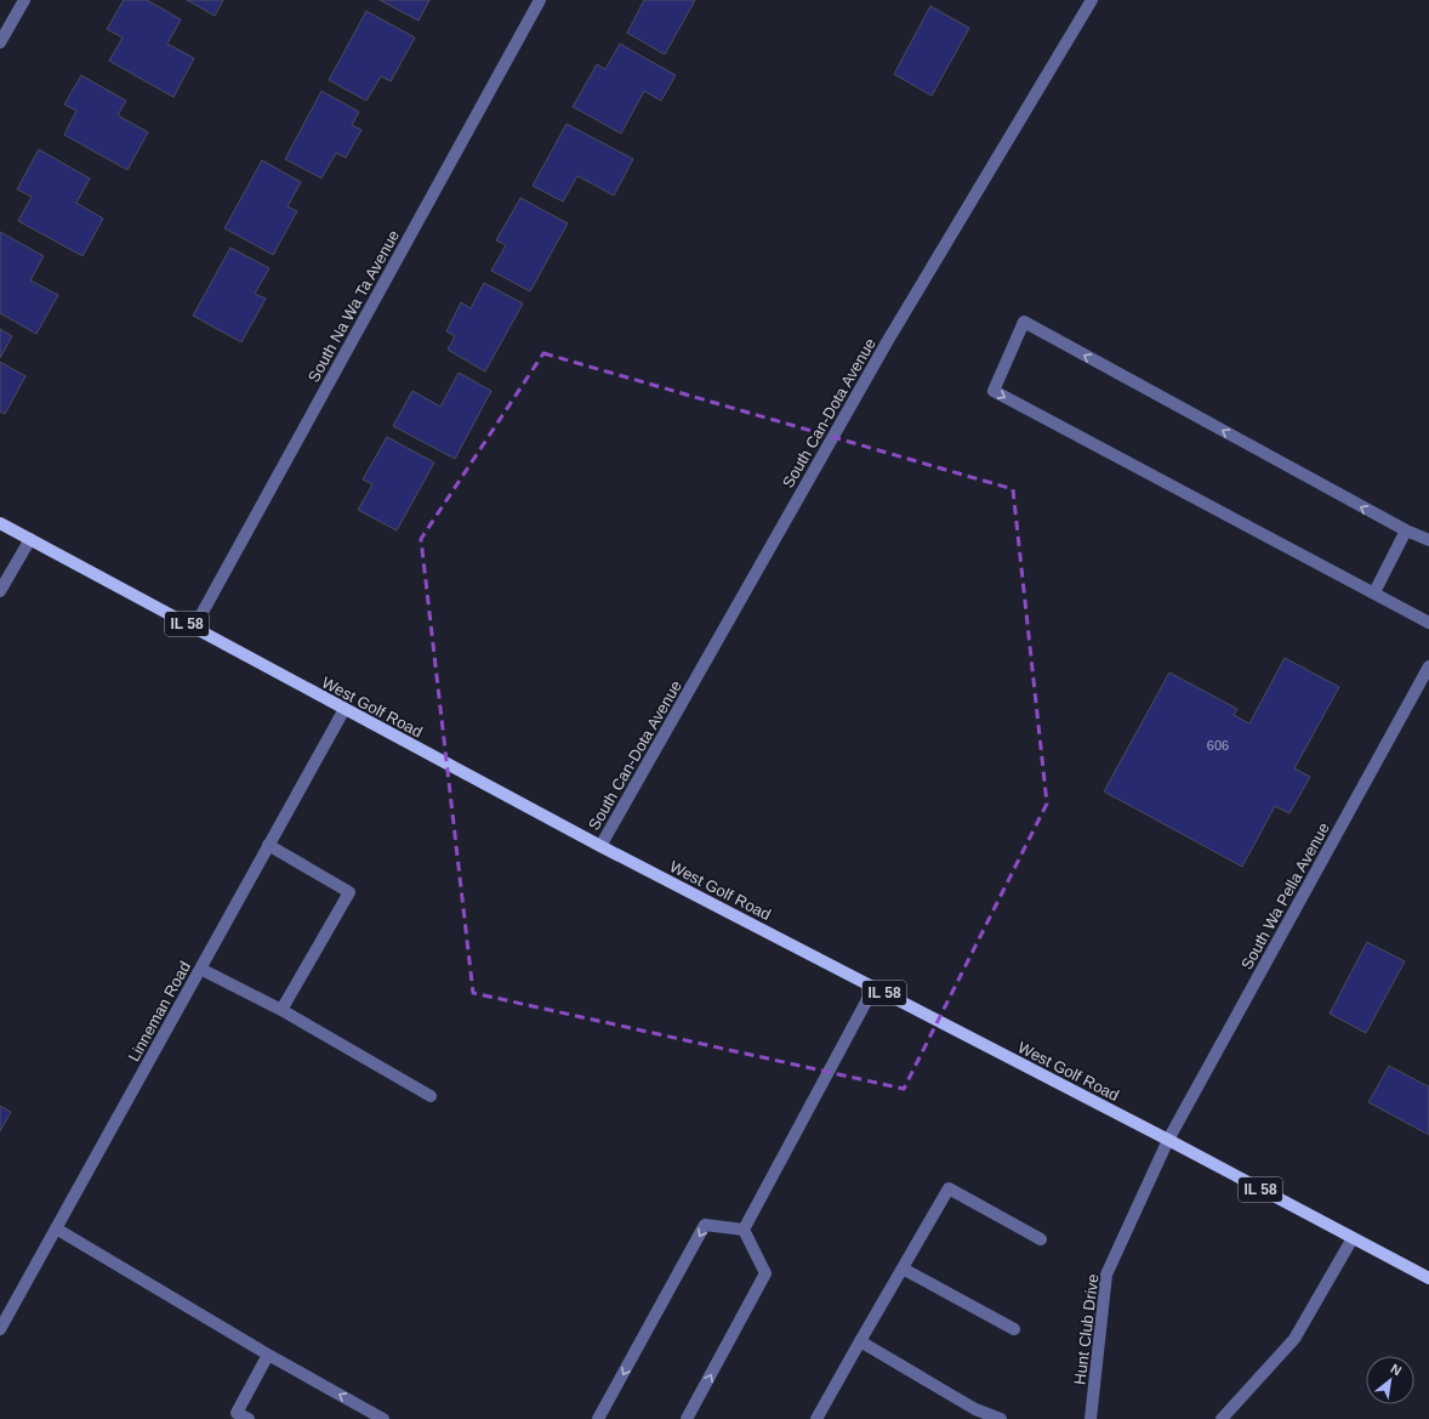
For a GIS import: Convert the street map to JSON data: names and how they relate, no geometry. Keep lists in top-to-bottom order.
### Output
{
  "streets": {
    "main road": ["IL 58", "West Golf Road"],
    "street": [
      "South Na Wa Ta Avenue",
      "South Can-Dota Avenue",
      "South Wa Pella Avenue",
      "Linneman Road",
      "Hunt Club Drive"
    ]
  },
  "crossings": [
    ["South Na Wa Ta Avenue", "West Golf Road"],
    ["South Can-Dota Avenue", "West Golf Road"],
    ["West Golf Road", "South Wa Pella Avenue"],
    ["West Golf Road", "Linneman Road"],
    ["West Golf Road", "Hunt Club Drive"],
    ["South Wa Pella Avenue", "Hunt Club Drive"]
  ],
  "house_numbers": ["606"],
  "north": "top right"
}
